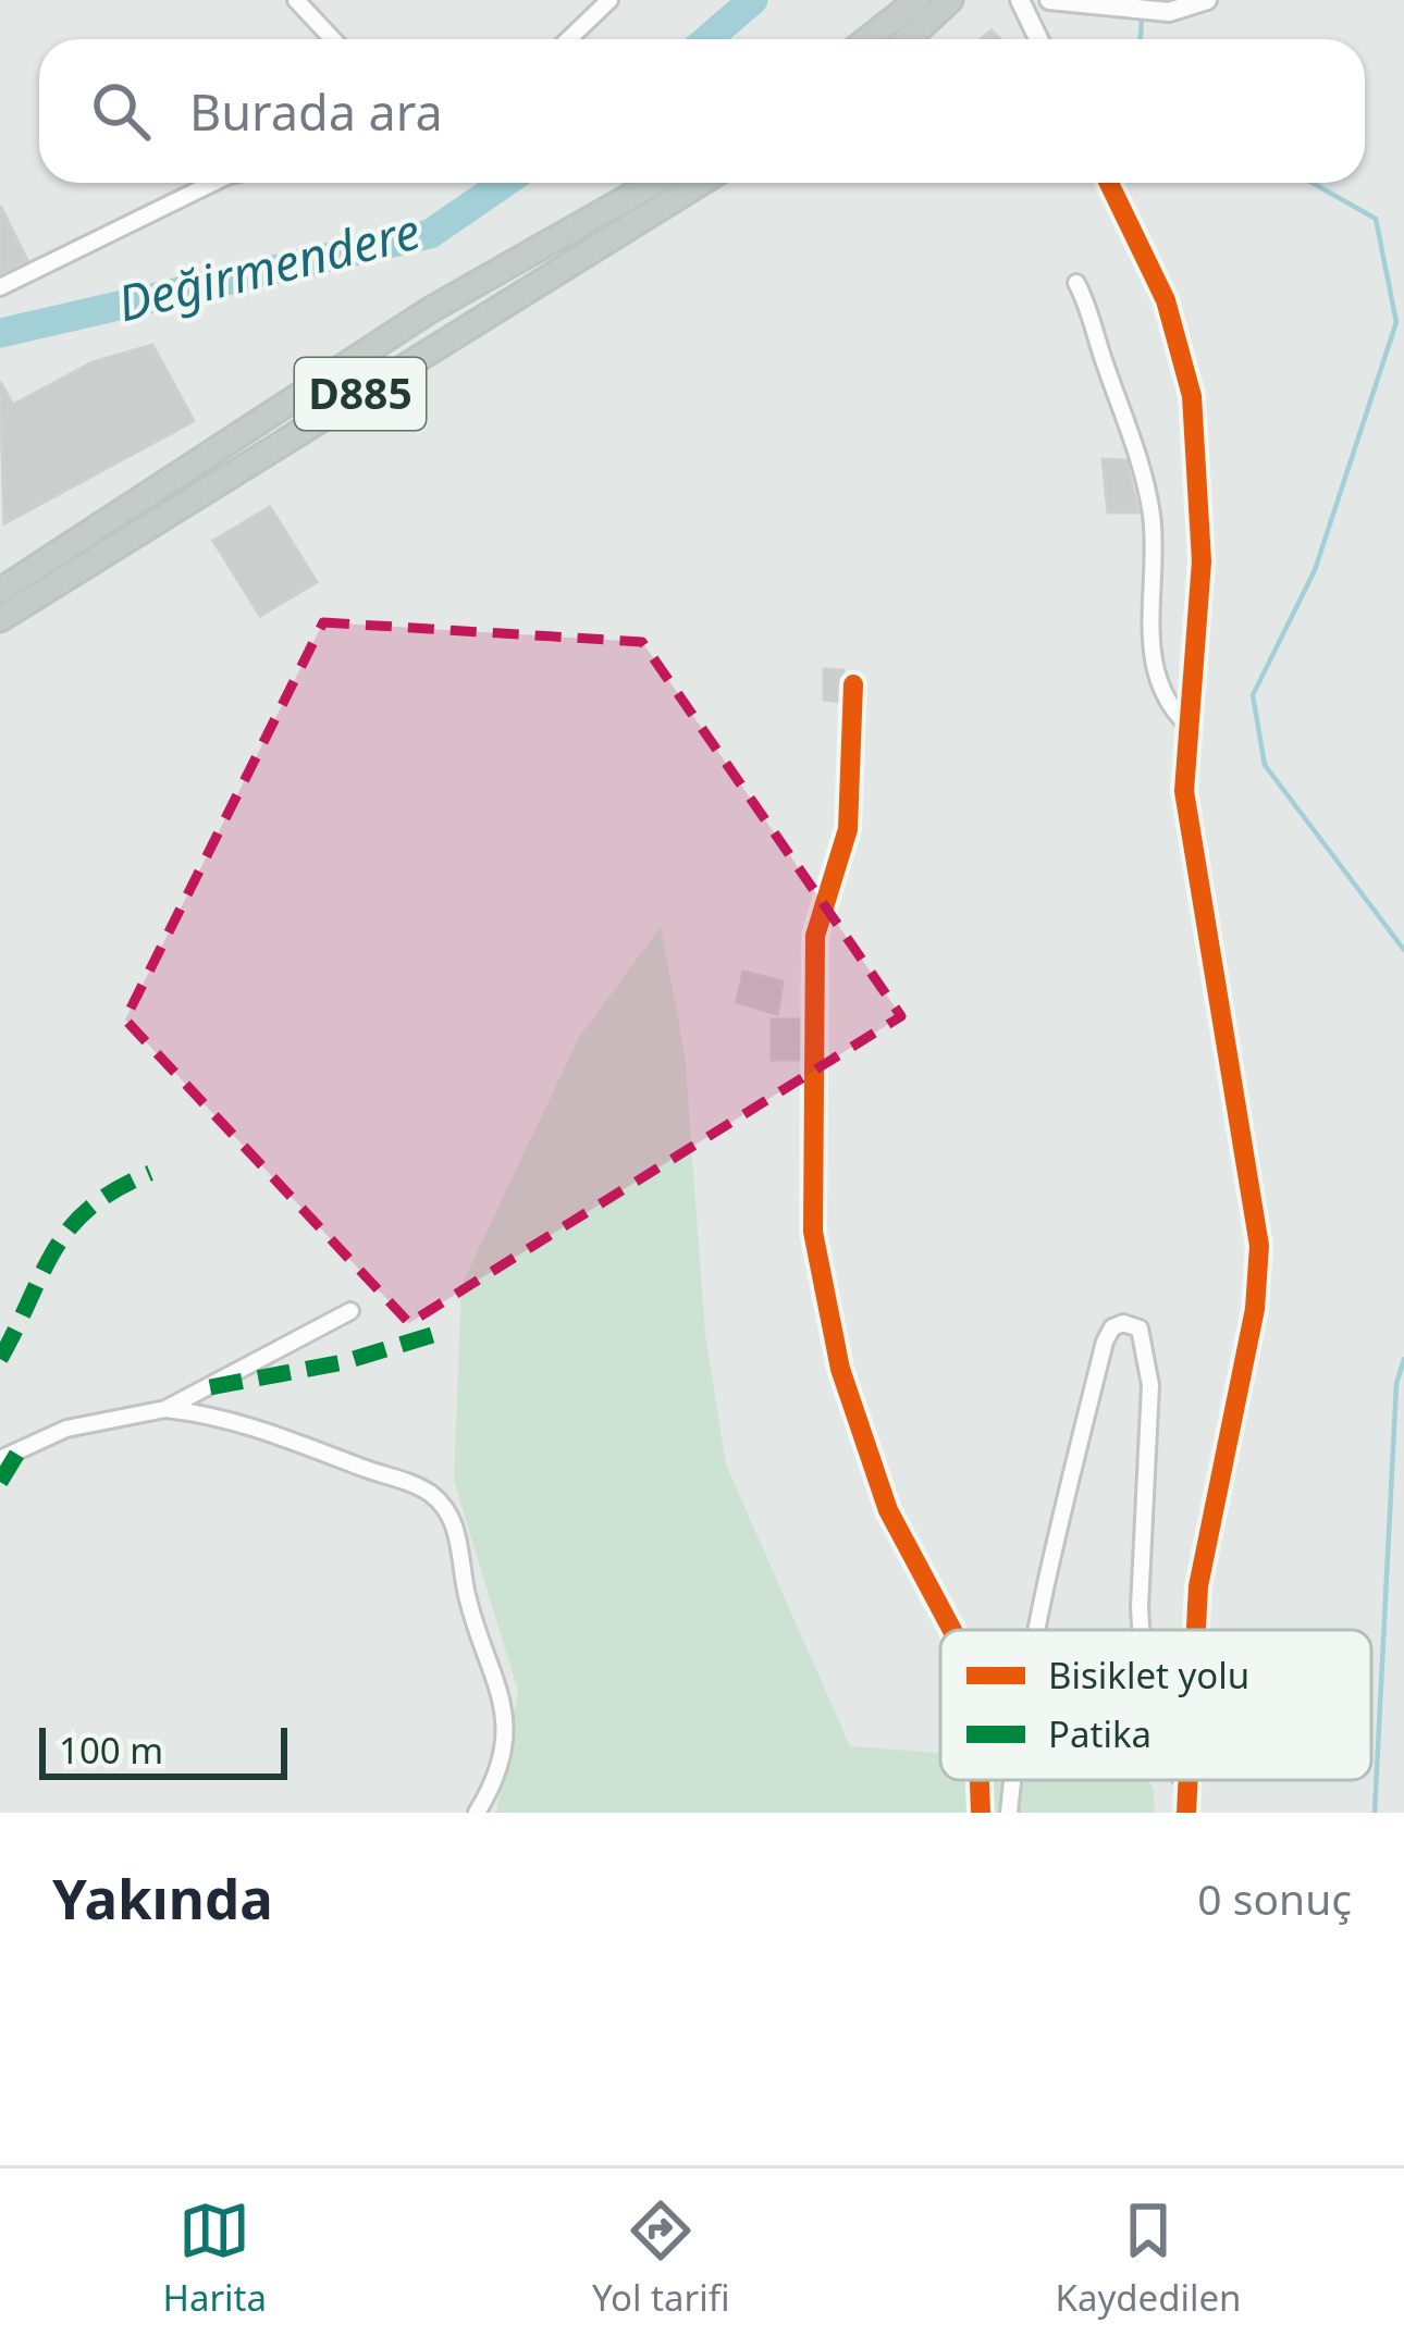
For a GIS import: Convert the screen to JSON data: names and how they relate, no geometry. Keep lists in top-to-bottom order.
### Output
{
  "streets": {
    "highway": ["D885"]
  },
  "water": ["Değirmendere"],
  "legend": ["Bisiklet yolu", "Patika"],
  "scale_bar": "100 m",
  "page": {
    "search": "Burada ara",
    "scale": "100 m",
    "heading": ["Yakında", "0 sonuç"],
    "nav": ["Harita", "Yol tarifi", "Kaydedilen"]
  }
}
